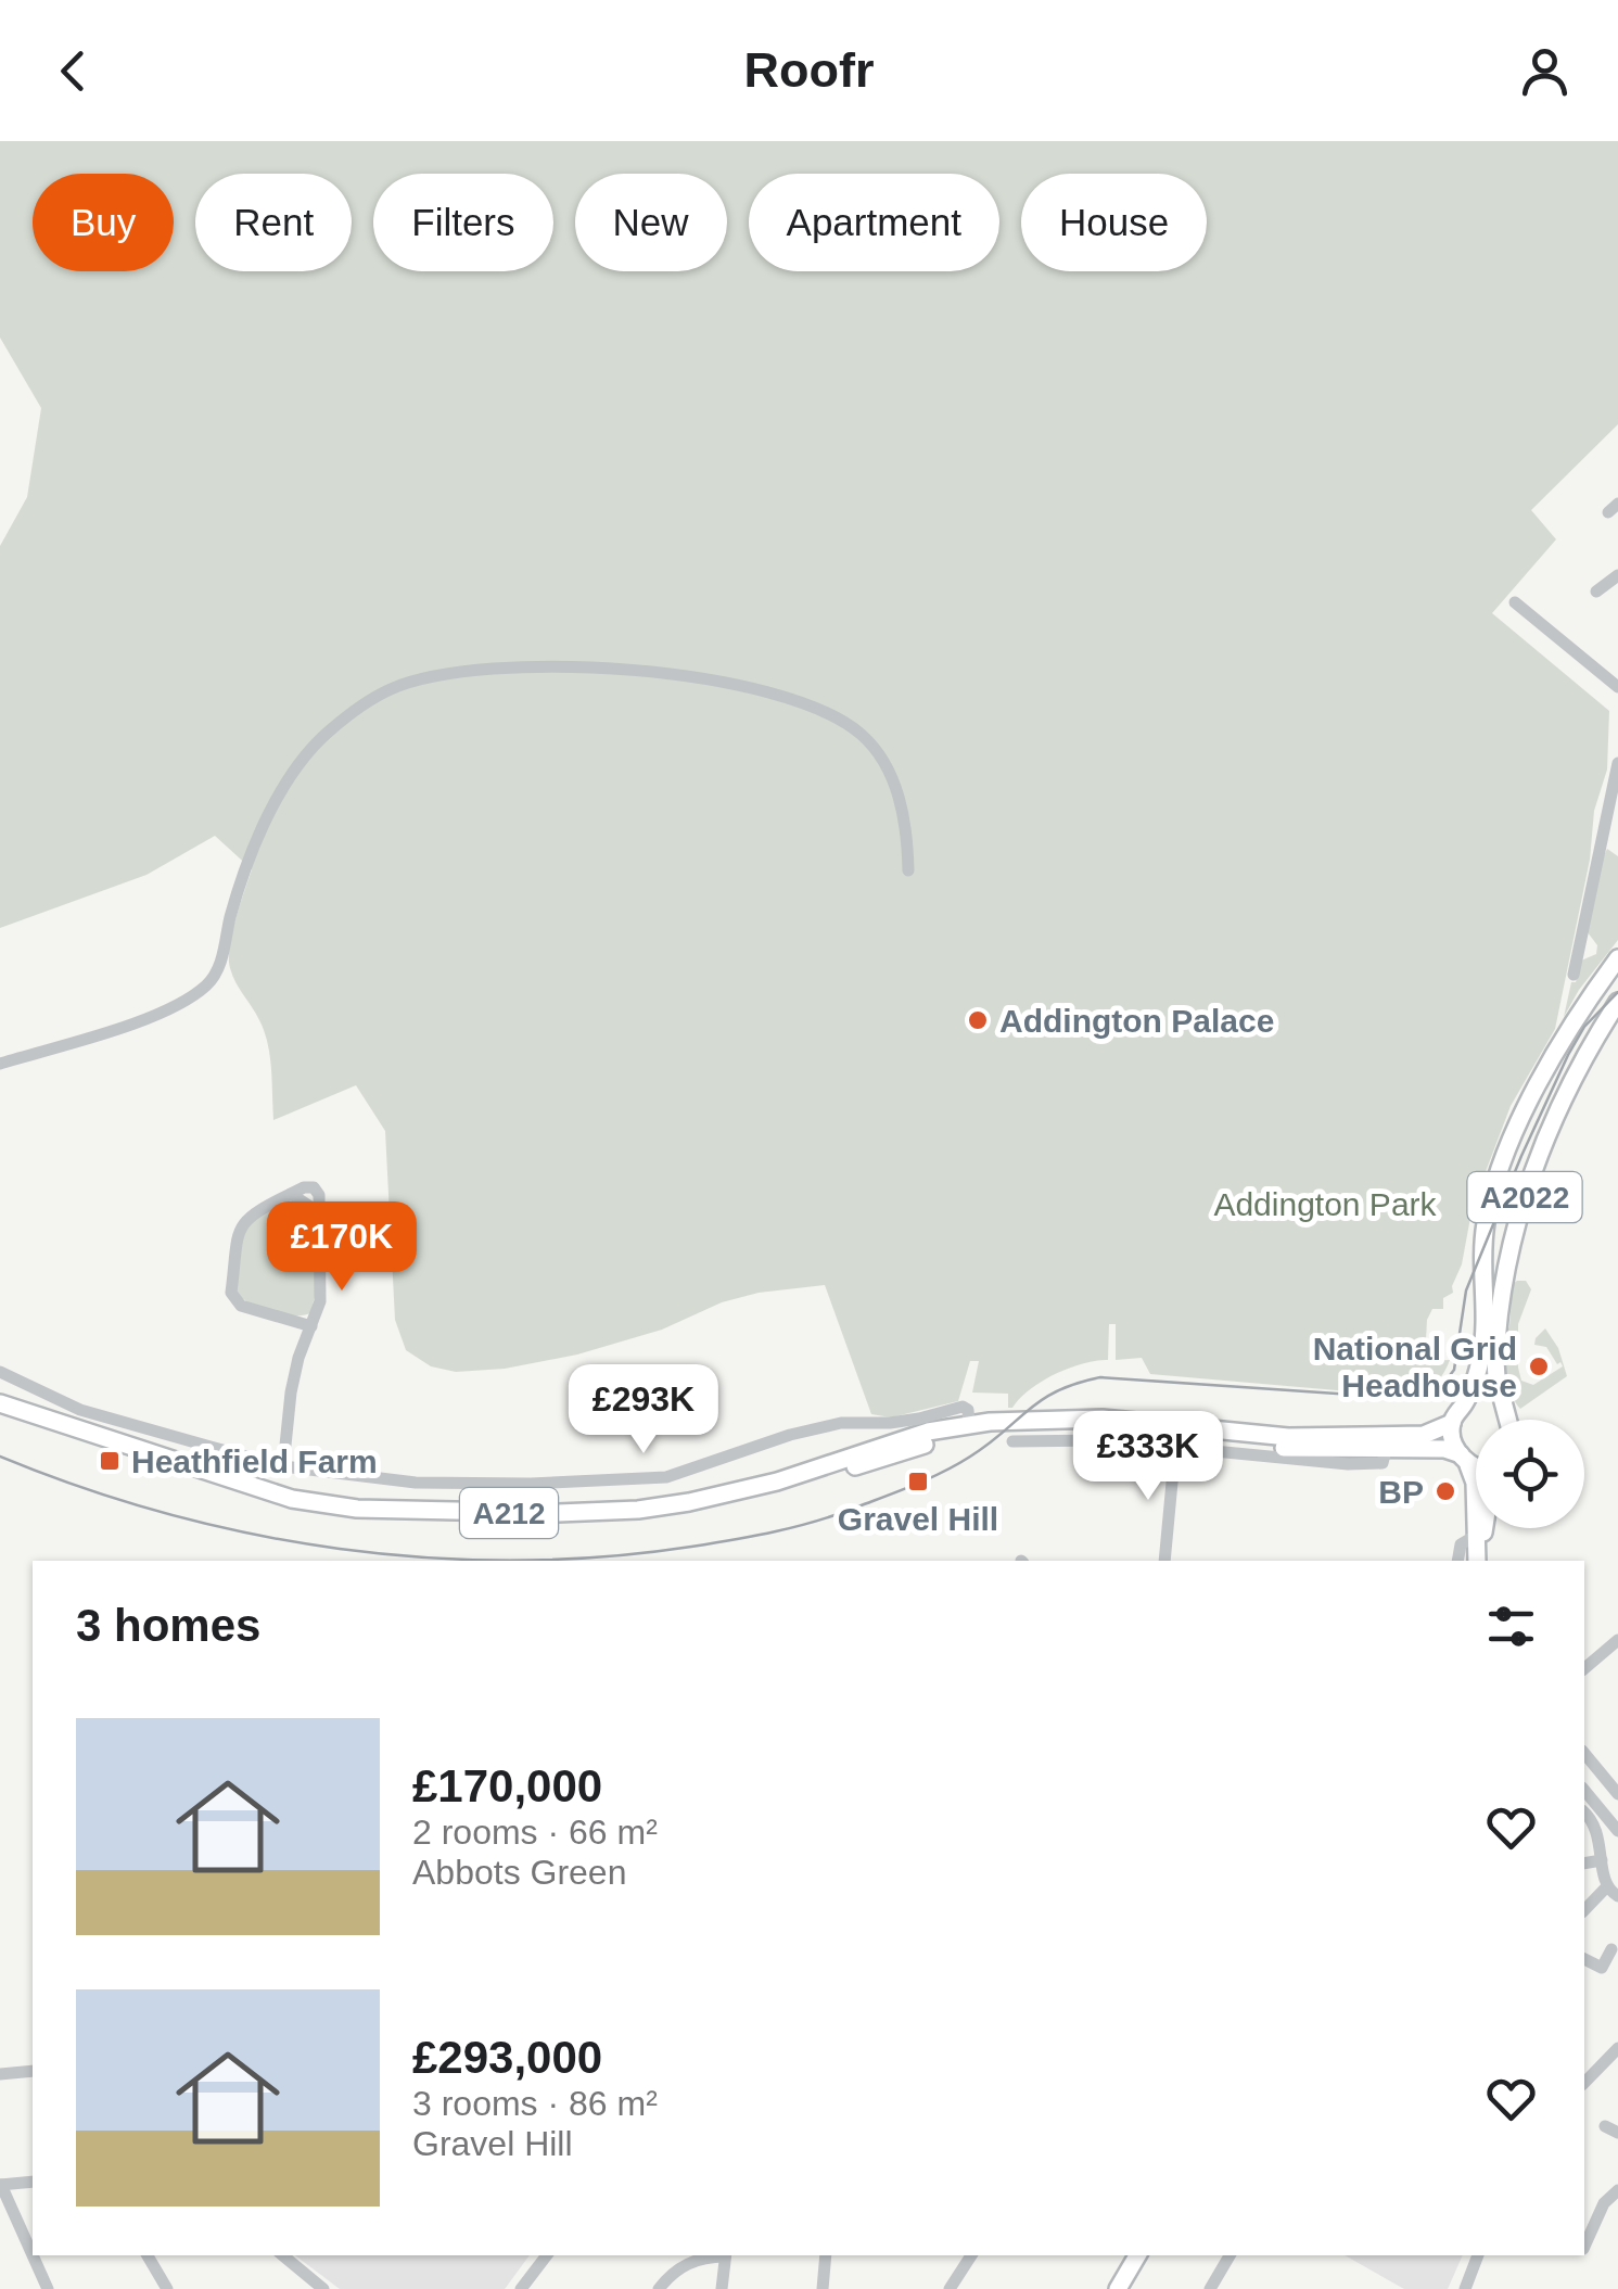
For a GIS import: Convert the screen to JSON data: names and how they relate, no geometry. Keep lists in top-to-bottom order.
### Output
{
  "streets": {
    "main road": ["A2022", "A212"]
  },
  "parks": ["Addington Park"],
  "places": {
    "other": ["Addington Palace", "National Grid Headhouse", "BP"],
    "transit": ["Heathfield Farm", "Gravel Hill"]
  },
  "page": {
    "header": "Roofr",
    "chip": [
      "Buy",
      "Rent",
      "Filters",
      "New",
      "Apartment",
      "House"
    ],
    "price": ["£170K", "£293K", "£333K"],
    "heading": "3 homes",
    "list": [
      {
        "name": "£170,000",
        "note": "2 rooms · 66 m² · Abbots Green"
      },
      {
        "name": "£293,000",
        "note": "3 rooms · 86 m² · Gravel Hill"
      }
    ]
  }
}
